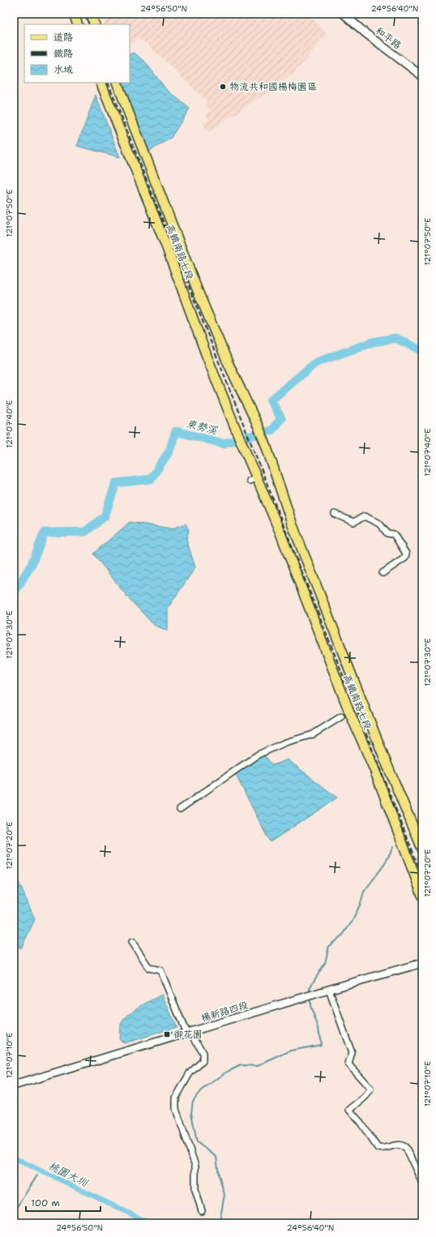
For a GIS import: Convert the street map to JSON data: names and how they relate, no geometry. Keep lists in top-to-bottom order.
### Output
{
  "streets": {
    "main road": ["和平路", "高鐵南路七段", "楊新路四段"]
  },
  "water": ["東勢溪", "桃園大圳"],
  "places": {
    "other": ["物流共和國楊梅園區"],
    "transit": ["御花園"]
  },
  "legend": ["道路", "鐵路", "水域"],
  "scale_bar": "100 m",
  "coordinates": [
    "24°56'50\"N",
    "24°56'40\"N",
    "121°07'50\"E",
    "121°07'40\"E",
    "121°07'30\"E",
    "121°07'20\"E",
    "121°07'10\"E"
  ]
}
